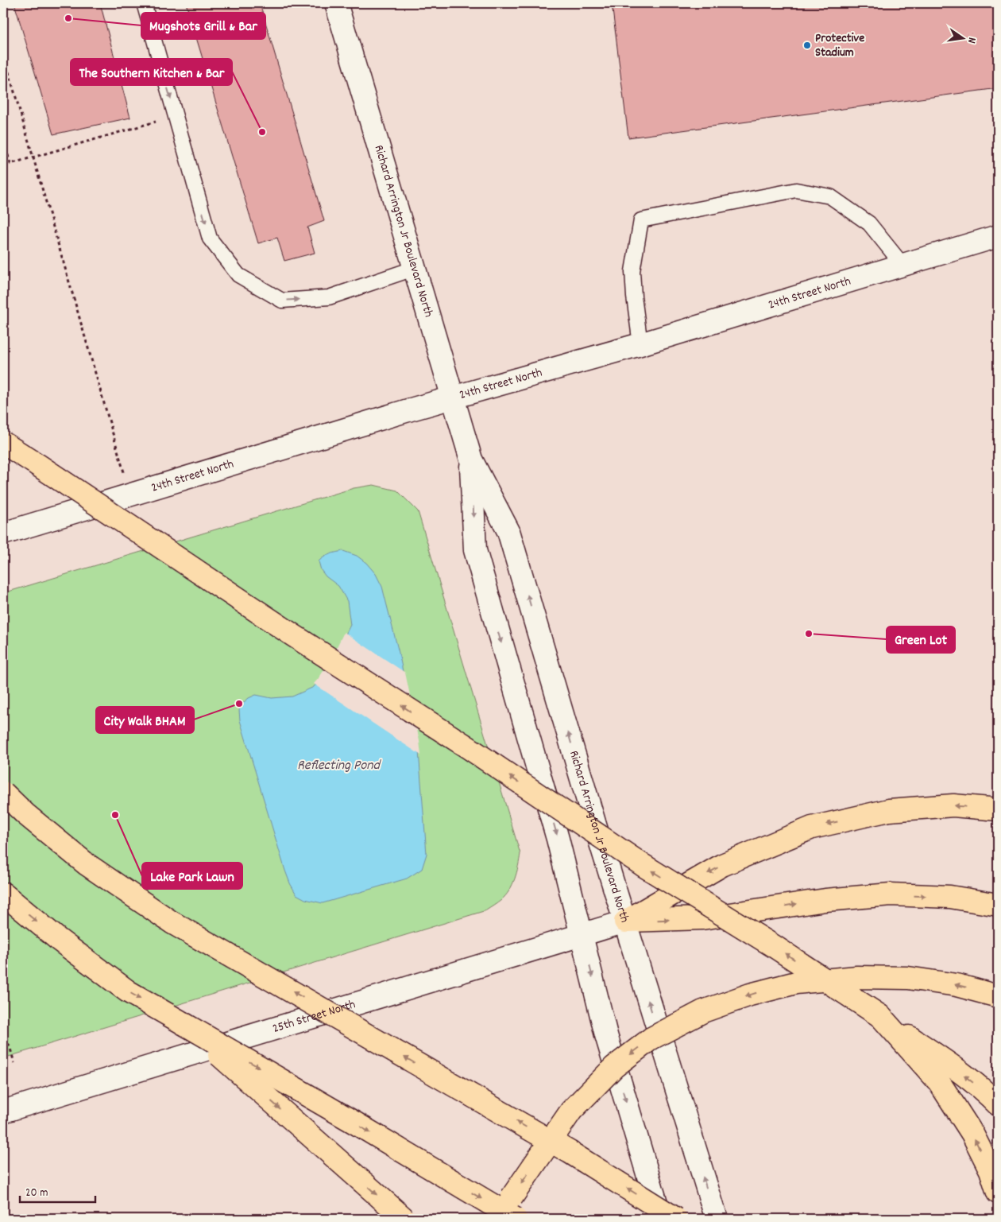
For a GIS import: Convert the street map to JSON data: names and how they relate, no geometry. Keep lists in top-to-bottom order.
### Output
{
  "streets": {
    "street": ["Richard Arrington Jr Boulevard North", "24th Street North", "25th Street North"]
  },
  "crossings": [
    ["Richard Arrington Jr Boulevard North", "24th Street North"],
    ["Richard Arrington Jr Boulevard North", "25th Street North"]
  ],
  "water": ["Reflecting Pond"],
  "places": [
    "Mugshots Grill & Bar",
    "Protective Stadium",
    "The Southern Kitchen & Bar",
    "Green Lot",
    "City Walk BHAM",
    "Lake Park Lawn"
  ],
  "scale_bar": "20 m",
  "north": "right"
}
